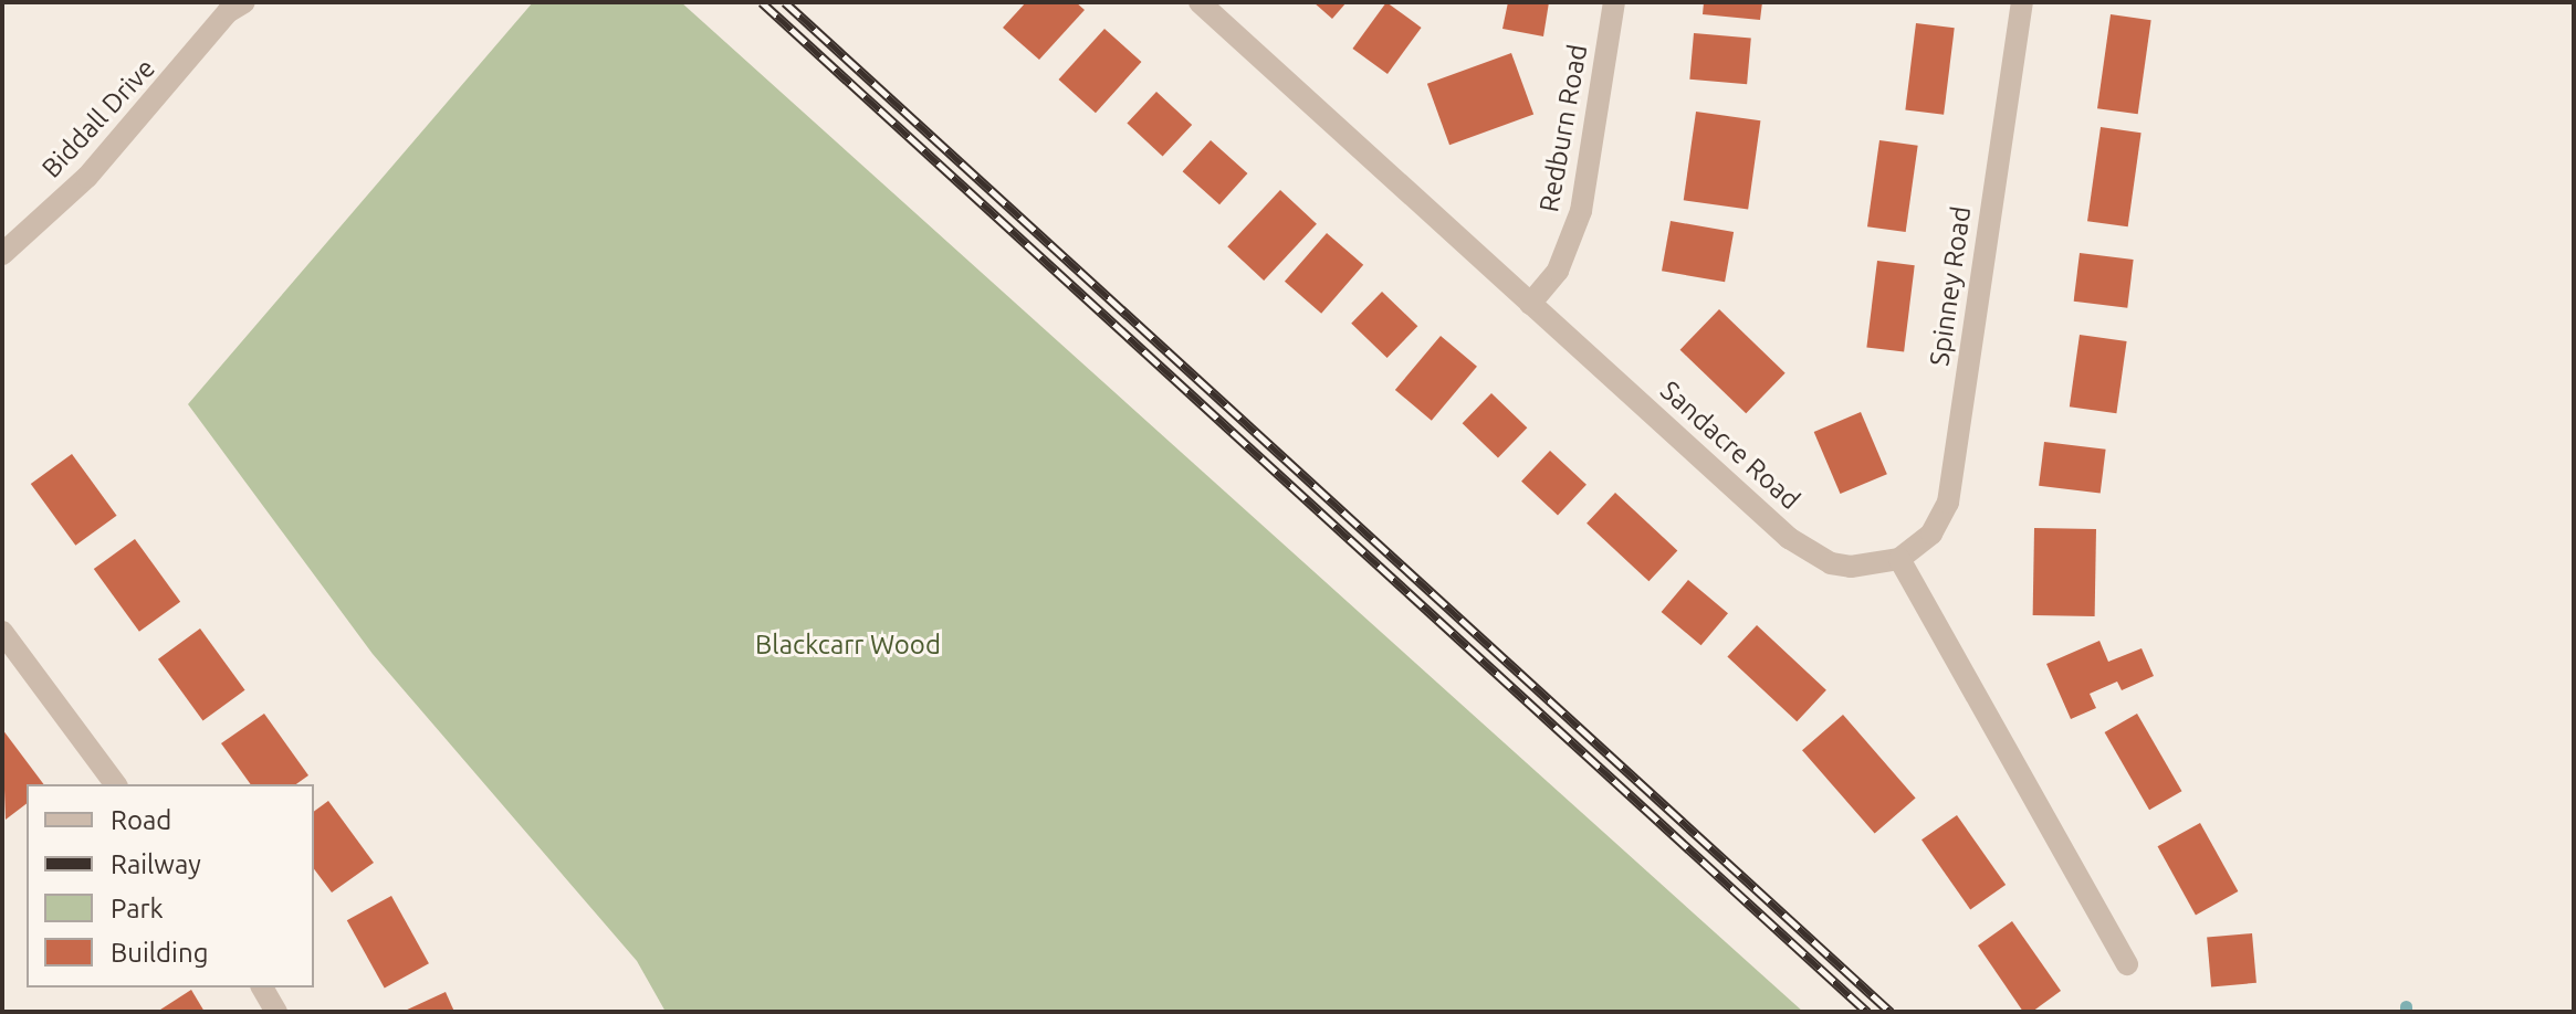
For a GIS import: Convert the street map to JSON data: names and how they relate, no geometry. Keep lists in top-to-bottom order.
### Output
{
  "streets": {
    "street": [
      "Biddall Drive",
      "Redburn Road",
      "Spinney Road",
      "Sandacre Road"
    ]
  },
  "crossings": [
    ["Redburn Road", "Sandacre Road"],
    ["Spinney Road", "Sandacre Road"]
  ],
  "parks": ["Blackcarr Wood"],
  "legend": [
    "Road",
    "Railway",
    "Park",
    "Building"
  ]
}
